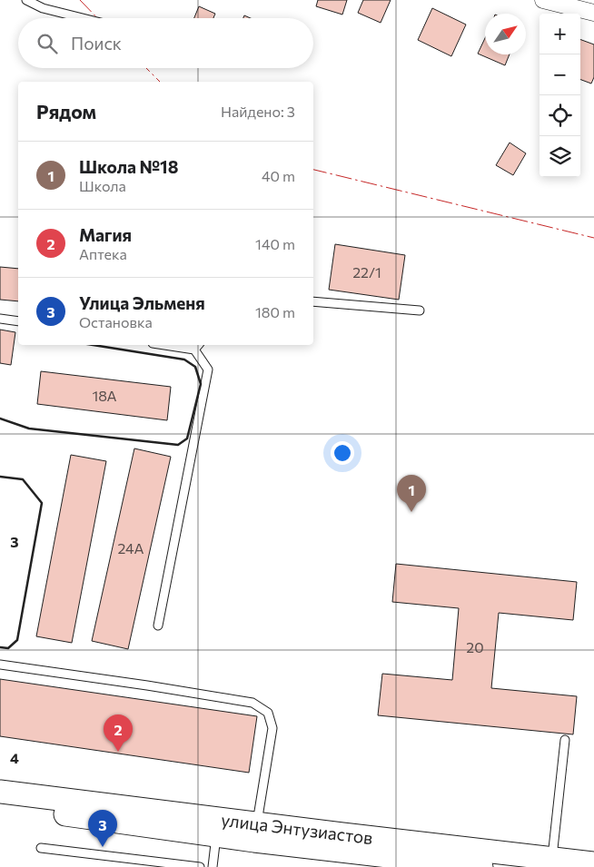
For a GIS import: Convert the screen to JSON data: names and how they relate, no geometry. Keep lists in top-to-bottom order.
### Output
{
  "streets": {
    "main road": ["улица Энтузиастов"]
  },
  "house_numbers": [
    "22/1",
    "18А",
    "24А",
    "20"
  ],
  "north": "top right",
  "page": {
    "map_buttons": ["+", "−"],
    "search": "Поиск",
    "heading": ["Рядом", "Найдено: 3"],
    "list": [
      {
        "mark": "1",
        "name": "Школа №18",
        "note": "Школа",
        "value": "40 m"
      },
      {
        "mark": "2",
        "name": "Магия",
        "note": "Аптека",
        "value": "140 m"
      },
      {
        "mark": "3",
        "name": "Улица Эльменя",
        "note": "Остановка",
        "value": "180 m"
      }
    ],
    "pins": ["1", "2", "3"]
  },
  "grid": {
    "rows": ["3", "4"]
  }
}
